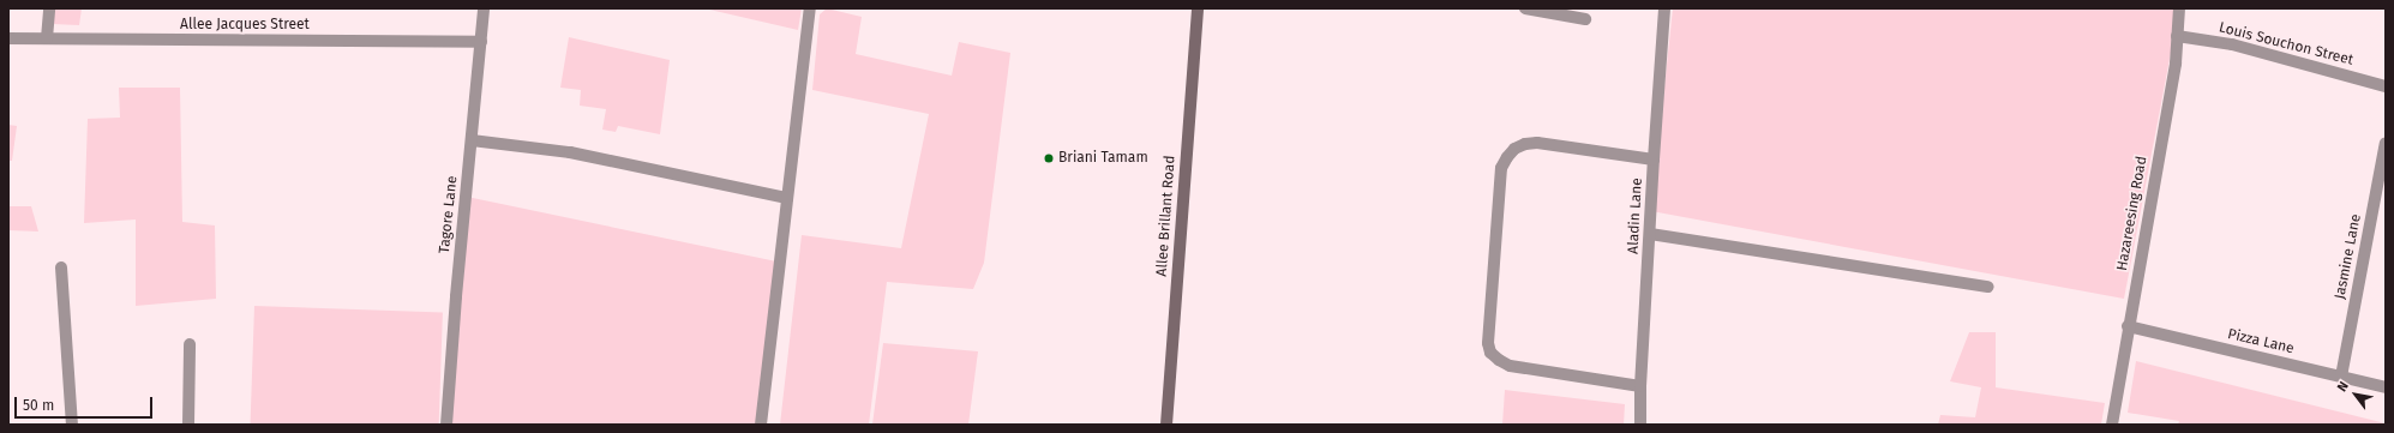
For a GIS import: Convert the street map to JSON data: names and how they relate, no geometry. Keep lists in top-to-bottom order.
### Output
{
  "streets": {
    "main road": ["Allee Brillant Road"],
    "street": [
      "Allee Jacques Street",
      "Louis Souchon Street",
      "Hazareesing Road",
      "Tagore Lane",
      "Aladin Lane",
      "Jasmine Lane",
      "Pizza Lane"
    ]
  },
  "crossings": [
    ["Allee Jacques Street", "Tagore Lane"],
    ["Louis Souchon Street", "Hazareesing Road"],
    ["Hazareesing Road", "Pizza Lane"],
    ["Jasmine Lane", "Pizza Lane"]
  ],
  "places": ["Briani Tamam"],
  "scale_bar": "50 m",
  "north": "top left"
}
